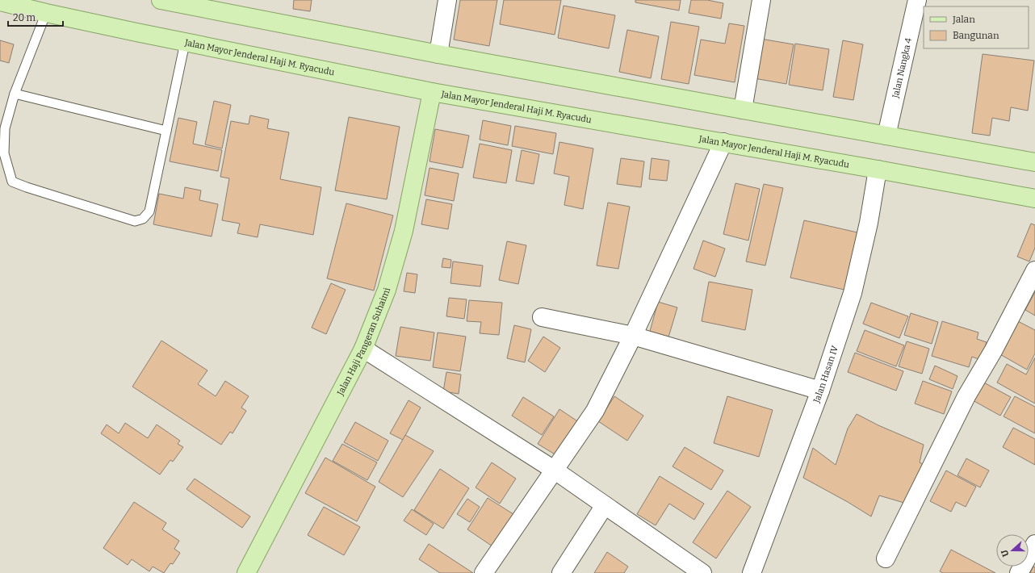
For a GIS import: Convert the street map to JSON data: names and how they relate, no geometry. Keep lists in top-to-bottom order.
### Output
{
  "streets": {
    "main road": ["Jalan Mayor Jenderal Haji M. Ryacudu", "Jalan Haji Pangeran Suhaimi"],
    "street": ["Jalan Nangka 4", "Jalan Hasan IV"]
  },
  "crossings": [
    ["Jalan Mayor Jenderal Haji M. Ryacudu", "Jalan Haji Pangeran Suhaimi"],
    ["Jalan Mayor Jenderal Haji M. Ryacudu", "Jalan Hasan IV"]
  ],
  "legend": ["Jalan", "Bangunan"],
  "scale_bar": "20 m",
  "north": "left"
}
